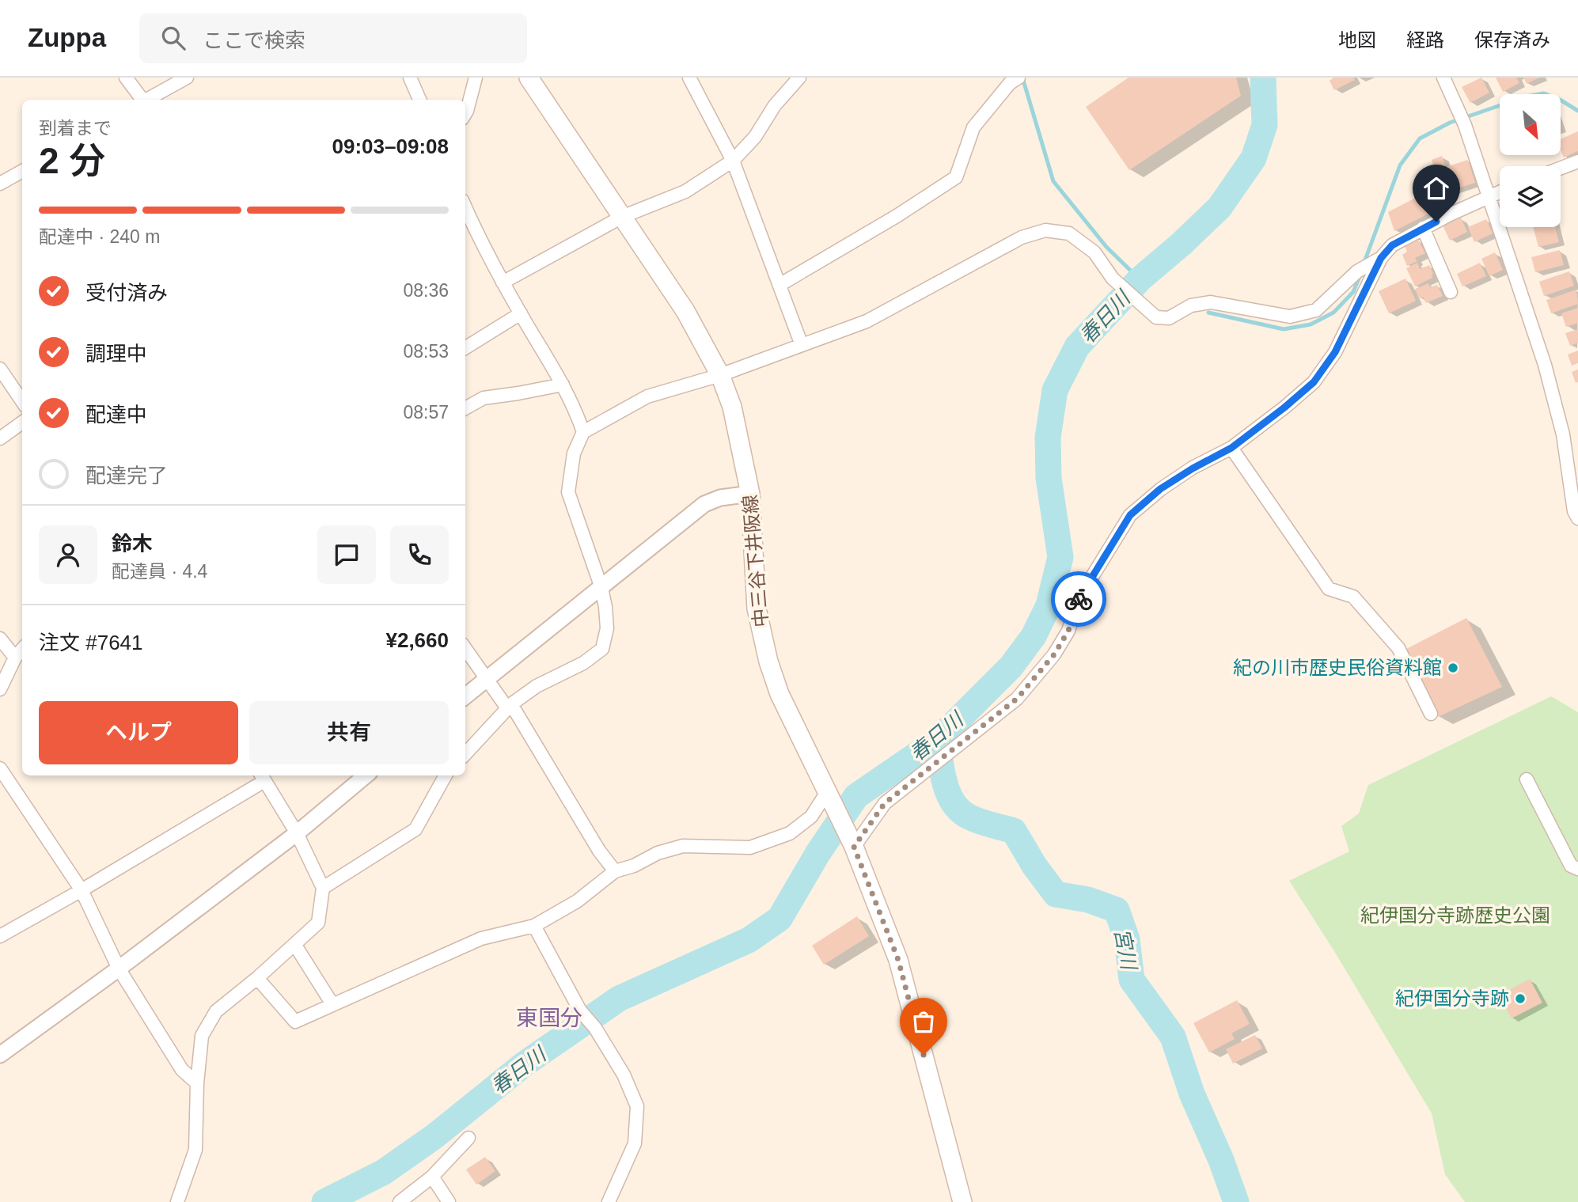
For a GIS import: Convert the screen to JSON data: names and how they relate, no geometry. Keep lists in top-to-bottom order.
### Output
{
  "streets": {
    "main road": ["中三谷下井阪線"]
  },
  "districts": ["東国分"],
  "water": ["春日川", "宮川"],
  "parks": ["紀伊国分寺跡歴史公園"],
  "places": ["紀の川市歴史民俗資料館", "紀伊国分寺跡"],
  "north": "bottom right",
  "page": {
    "header": "Zuppa",
    "search": "ここで検索",
    "nav": ["地図", "経路", "保存済み"],
    "heading": ["2 分", "到着まで", "09:03–09:08"],
    "panel": [
      "鈴木",
      "配達員 · 4.4",
      "注文 #7641",
      "¥2,660"
    ],
    "bar": "配達中 · 240 m",
    "list": [
      ["受付済み", "08:36"],
      ["調理中", "08:53"],
      ["配達中", "08:57"],
      "配達完了"
    ],
    "buttons": ["ヘルプ", "共有"]
  }
}
